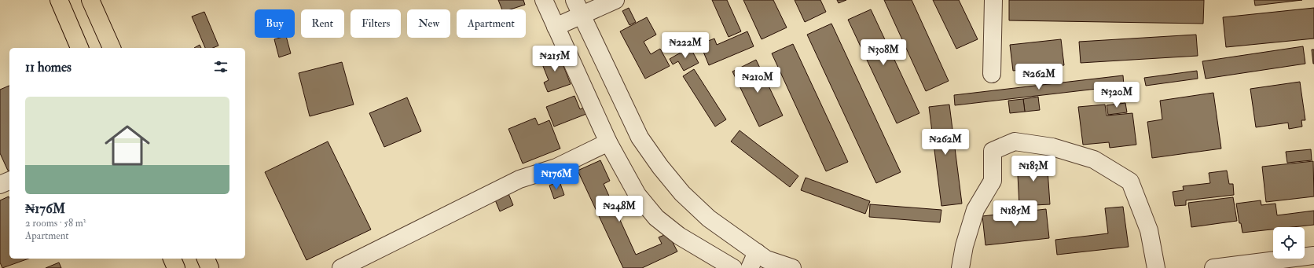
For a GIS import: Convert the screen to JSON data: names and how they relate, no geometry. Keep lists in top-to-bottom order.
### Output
{
  "page": {
    "chip": [
      "Buy",
      "Rent",
      "Filters",
      "New",
      "Apartment"
    ],
    "price": [
      "₦222M",
      "₦308M",
      "₦215M",
      "₦262M",
      "₦210M",
      "₦320M",
      "₦262M",
      "₦183M",
      "₦176M",
      "₦248M",
      "₦185M"
    ],
    "heading": "11 homes",
    "list": [
      {
        "name": "₦176M",
        "note": "2 rooms · 58 m² · Apartment"
      }
    ]
  }
}
